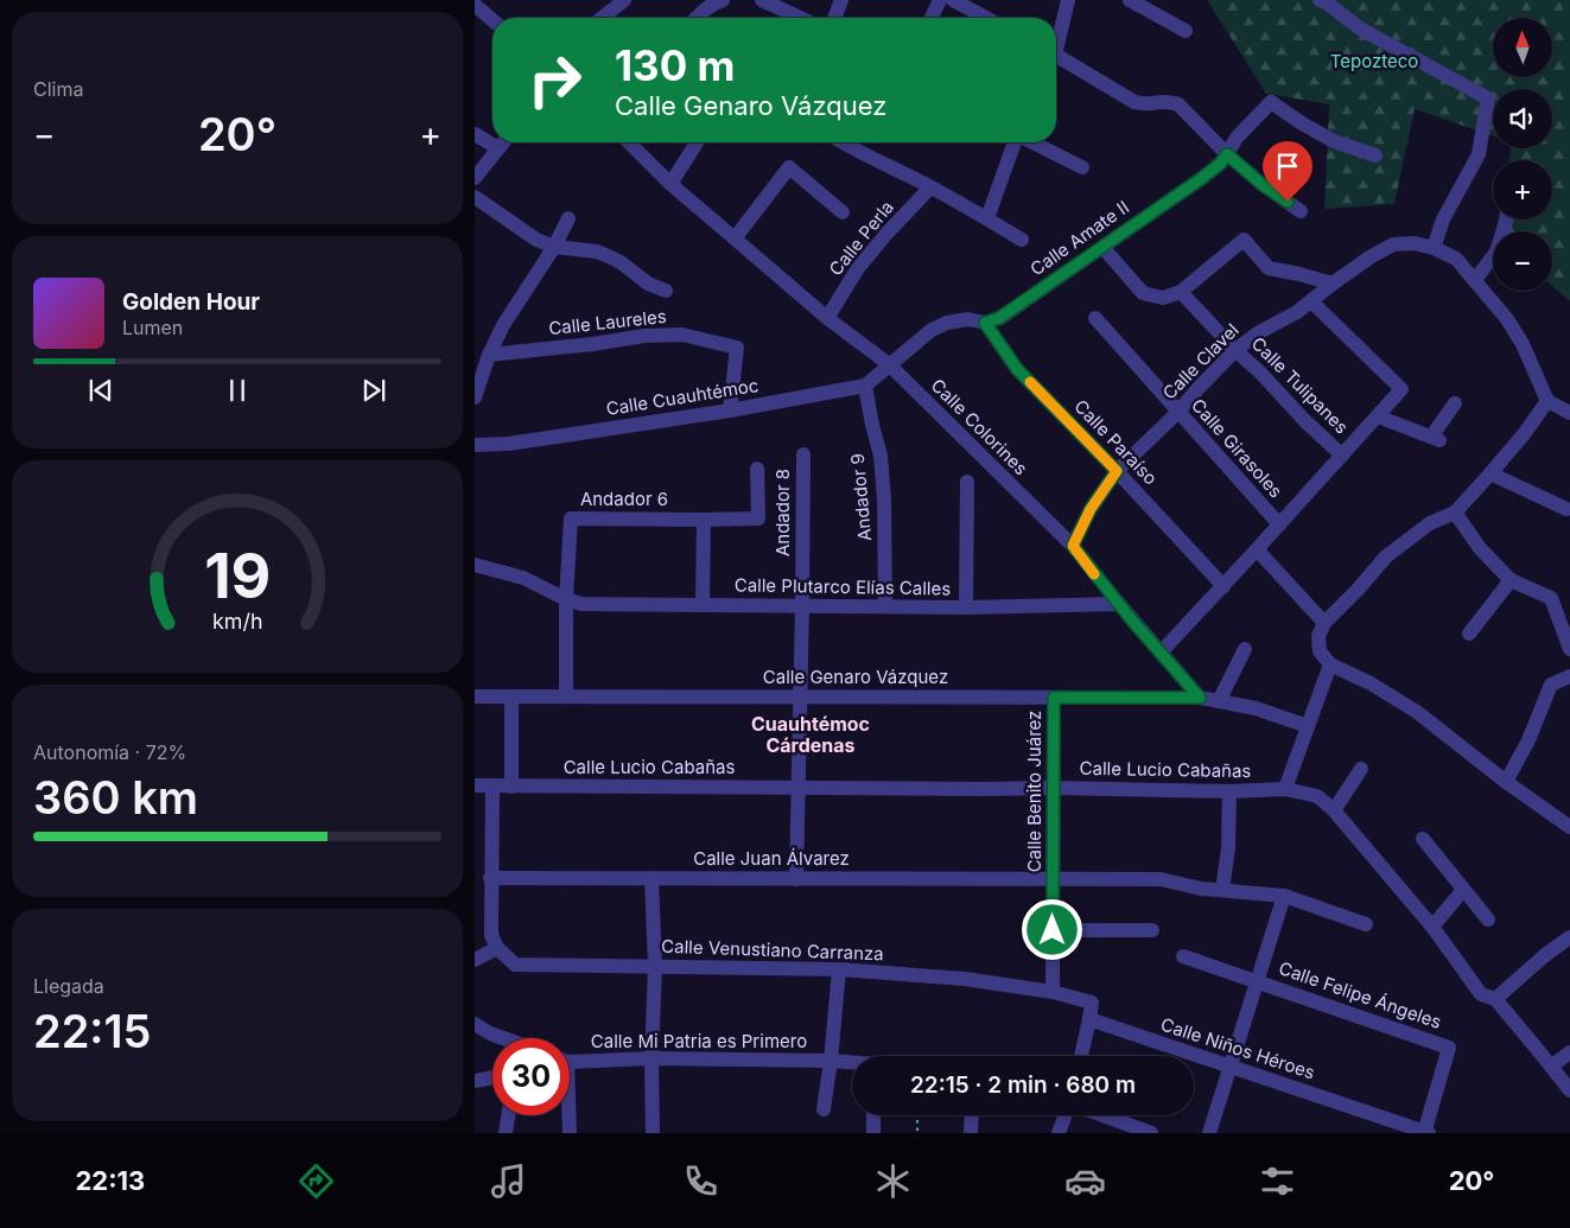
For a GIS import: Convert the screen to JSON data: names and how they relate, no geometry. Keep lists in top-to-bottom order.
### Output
{
  "streets": {
    "street": [
      "Calle Perla",
      "Calle Amate II",
      "Calle Laureles",
      "Calle Clavel",
      "Calle Tulipanes",
      "Calle Cuauhtémoc",
      "Calle Colorines",
      "Calle Paraíso",
      "Calle Girasoles",
      "Andador 9",
      "Andador 6",
      "Andador 8",
      "Calle Plutarco Elías Calles",
      "Calle Genaro Vázquez",
      "Calle Lucio Cabañas",
      "Calle Benito Juárez",
      "Calle Juan Álvarez",
      "Calle Venustiano Carranza",
      "Calle Felipe Ángeles",
      "Calle Mi Patria es Primero",
      "Calle Niños Héroes"
    ]
  },
  "crossings": [
    ["Calle Perla", "Calle Colorines"],
    ["Calle Amate II", "Calle Colorines"],
    ["Calle Amate II", "Calle Paraíso"],
    ["Calle Laureles", "Calle Cuauhtémoc"],
    ["Calle Clavel", "Calle Tulipanes"],
    ["Calle Clavel", "Calle Colorines"],
    ["Calle Clavel", "Calle Paraíso"],
    ["Calle Clavel", "Calle Girasoles"],
    ["Calle Cuauhtémoc", "Andador 9"],
    ["Calle Colorines", "Calle Plutarco Elías Calles"],
    ["Calle Colorines", "Calle Genaro Vázquez"],
    ["Andador 9", "Calle Plutarco Elías Calles"],
    ["Andador 6", "Calle Plutarco Elías Calles"],
    ["Andador 8", "Calle Plutarco Elías Calles"],
    ["Andador 8", "Calle Genaro Vázquez"],
    ["Andador 8", "Calle Lucio Cabañas"],
    ["Andador 8", "Calle Juan Álvarez"],
    ["Calle Genaro Vázquez", "Calle Benito Juárez"],
    ["Calle Lucio Cabañas", "Calle Benito Juárez"],
    ["Calle Benito Juárez", "Calle Juan Álvarez"],
    ["Calle Benito Juárez", "Calle Venustiano Carranza"],
    ["Calle Felipe Ángeles", "Calle Niños Héroes"]
  ],
  "districts": ["Cuauhtémoc Cárdenas"],
  "parks": ["Tepozteco"],
  "north": "top",
  "page": {
    "tile": [
      "Clima",
      ["Autonomía · 72%", "360 km"],
      ["Llegada", "22:15"]
    ],
    "map_buttons": ["+", "−"],
    "turn": ["130 m", "Calle Genaro Vázquez"],
    "heat": ["−", "20°", "+"],
    "song": ["Golden Hour", "Lumen"],
    "limit": "30",
    "trip": "22:15 · 2 min · 680 m",
    "tabs": ["22:13", "20°"],
    "gauge": ["19", "km/h"]
  }
}
